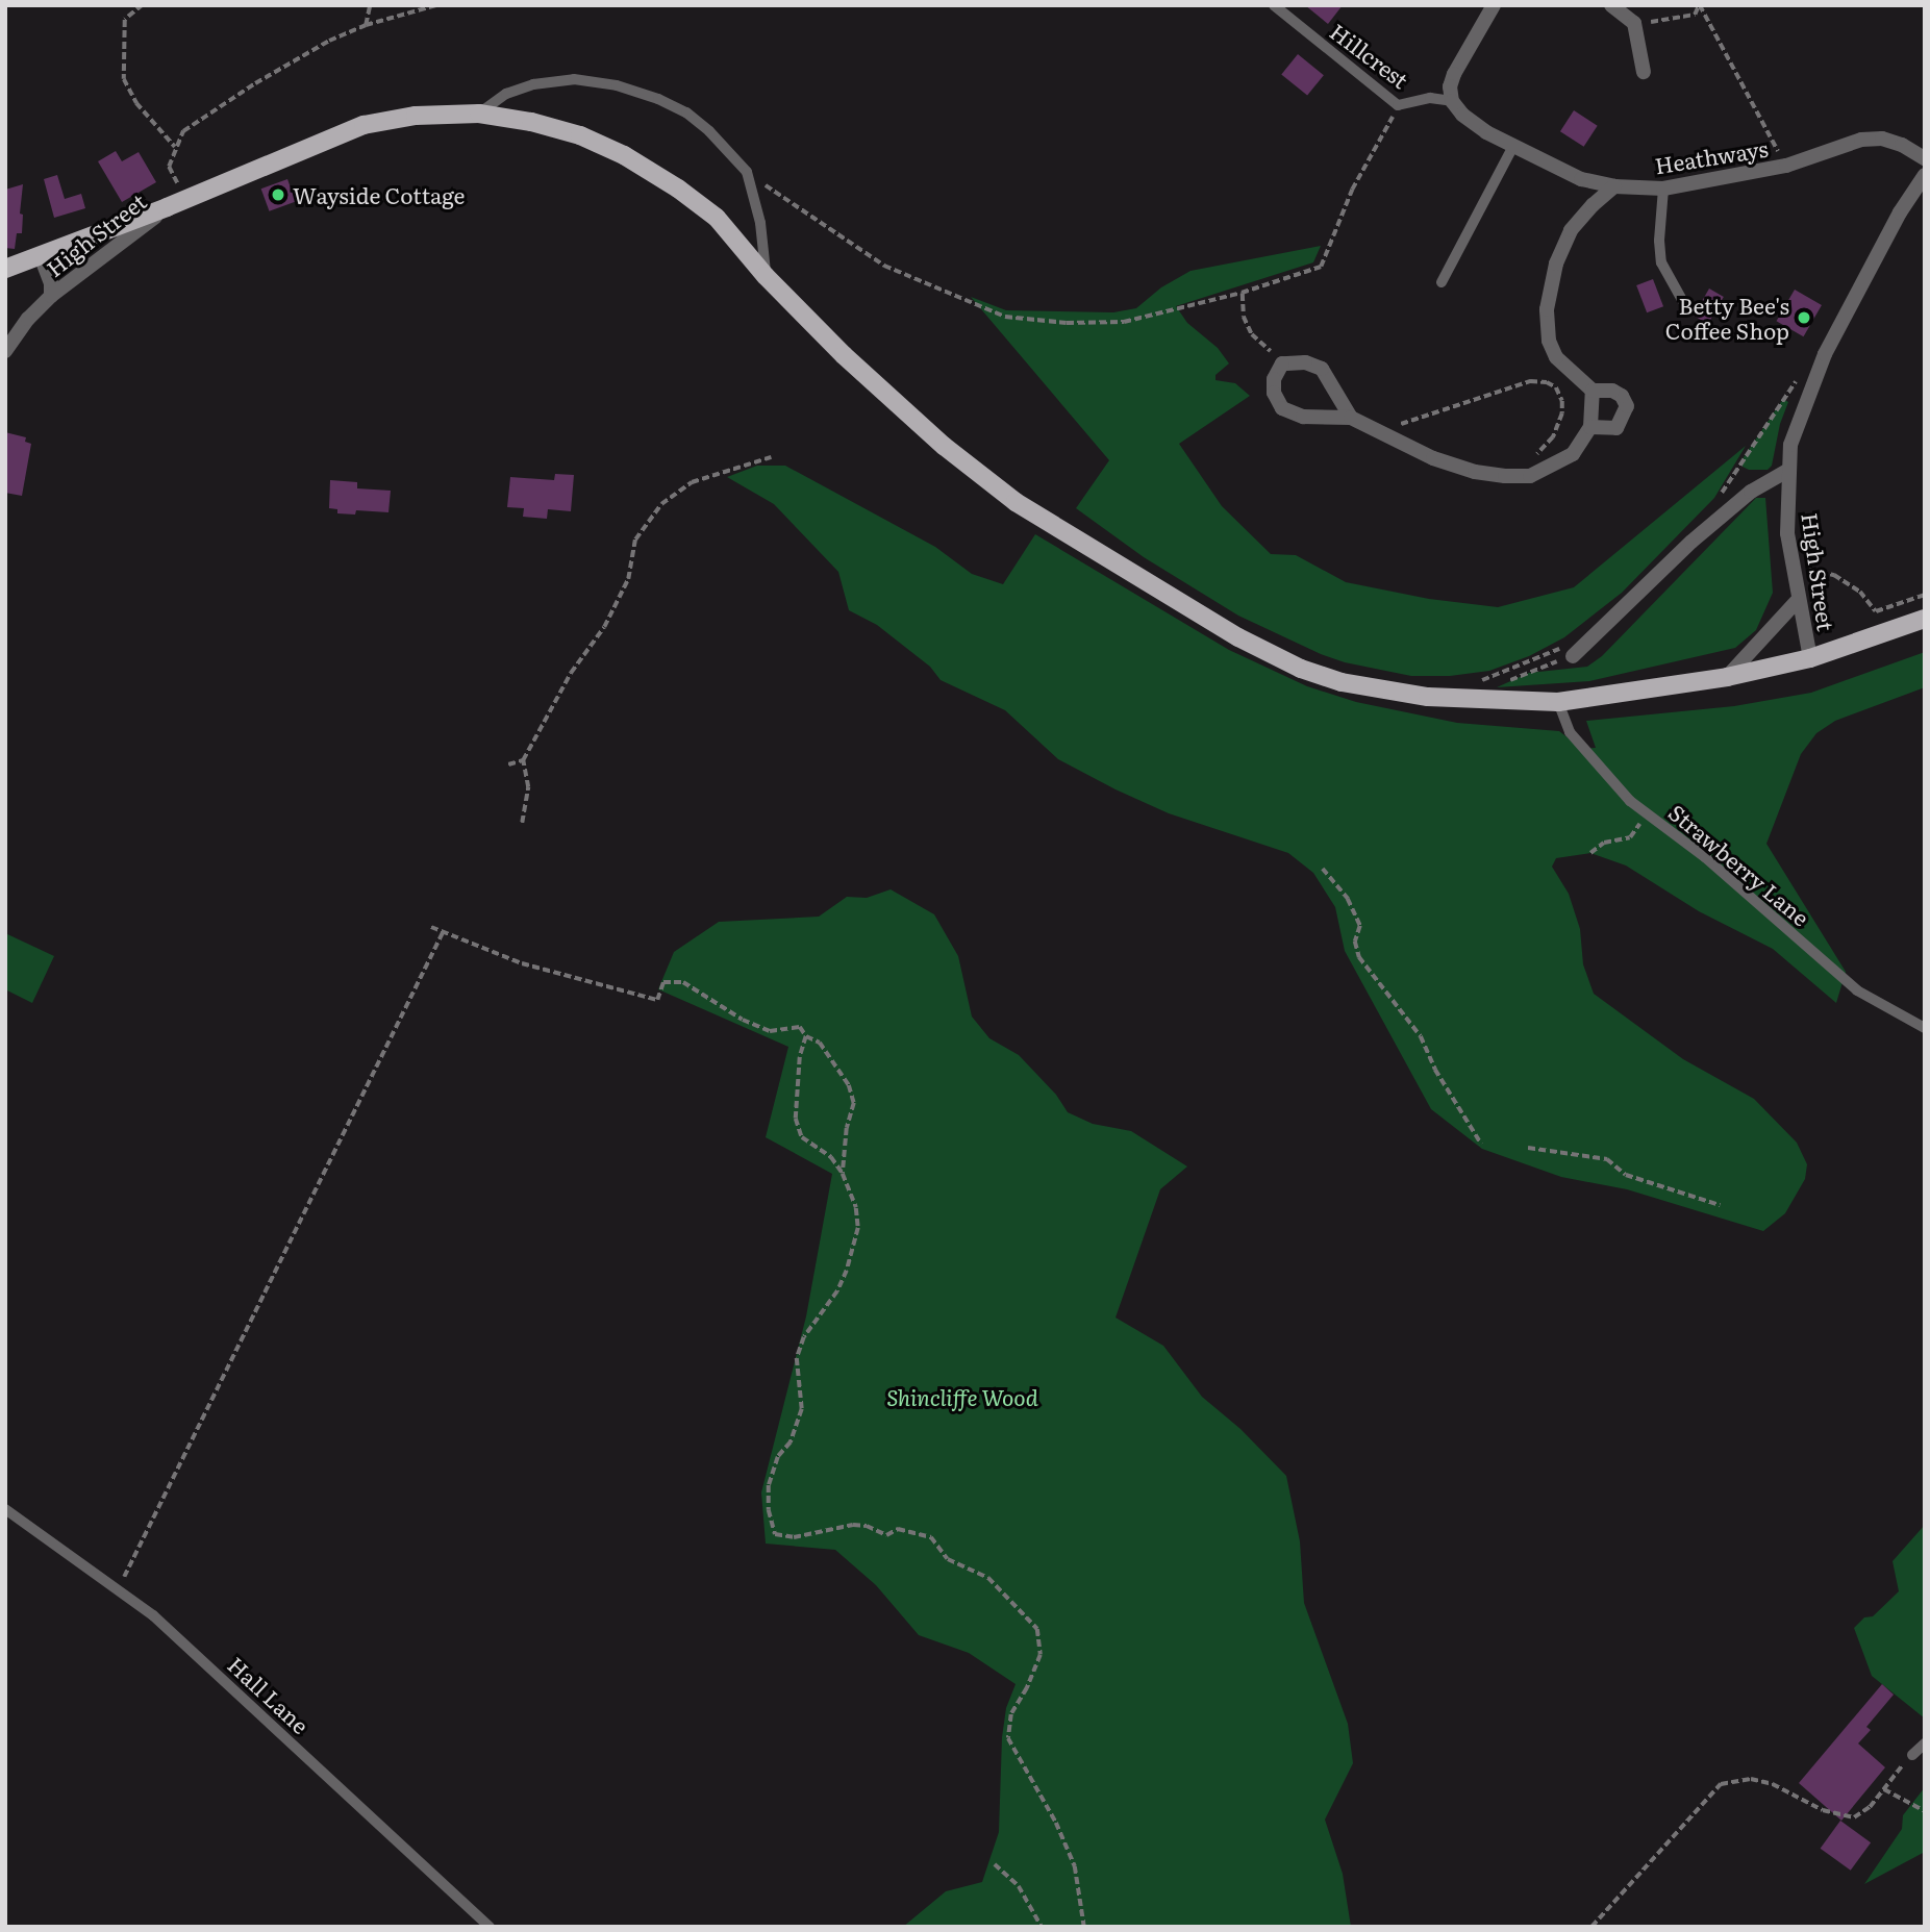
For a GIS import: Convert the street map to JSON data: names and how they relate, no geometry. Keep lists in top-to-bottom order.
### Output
{
  "streets": {
    "street": ["Heathways", "High Street"],
    "lane": ["Hillcrest", "Strawberry Lane", "Hall Lane"]
  },
  "crossings": [
    ["Hillcrest", "Heathways"]
  ],
  "parks": ["Shincliffe Wood"],
  "places": ["Wayside Cottage", "Betty Bee's Coffee Shop"]
}
